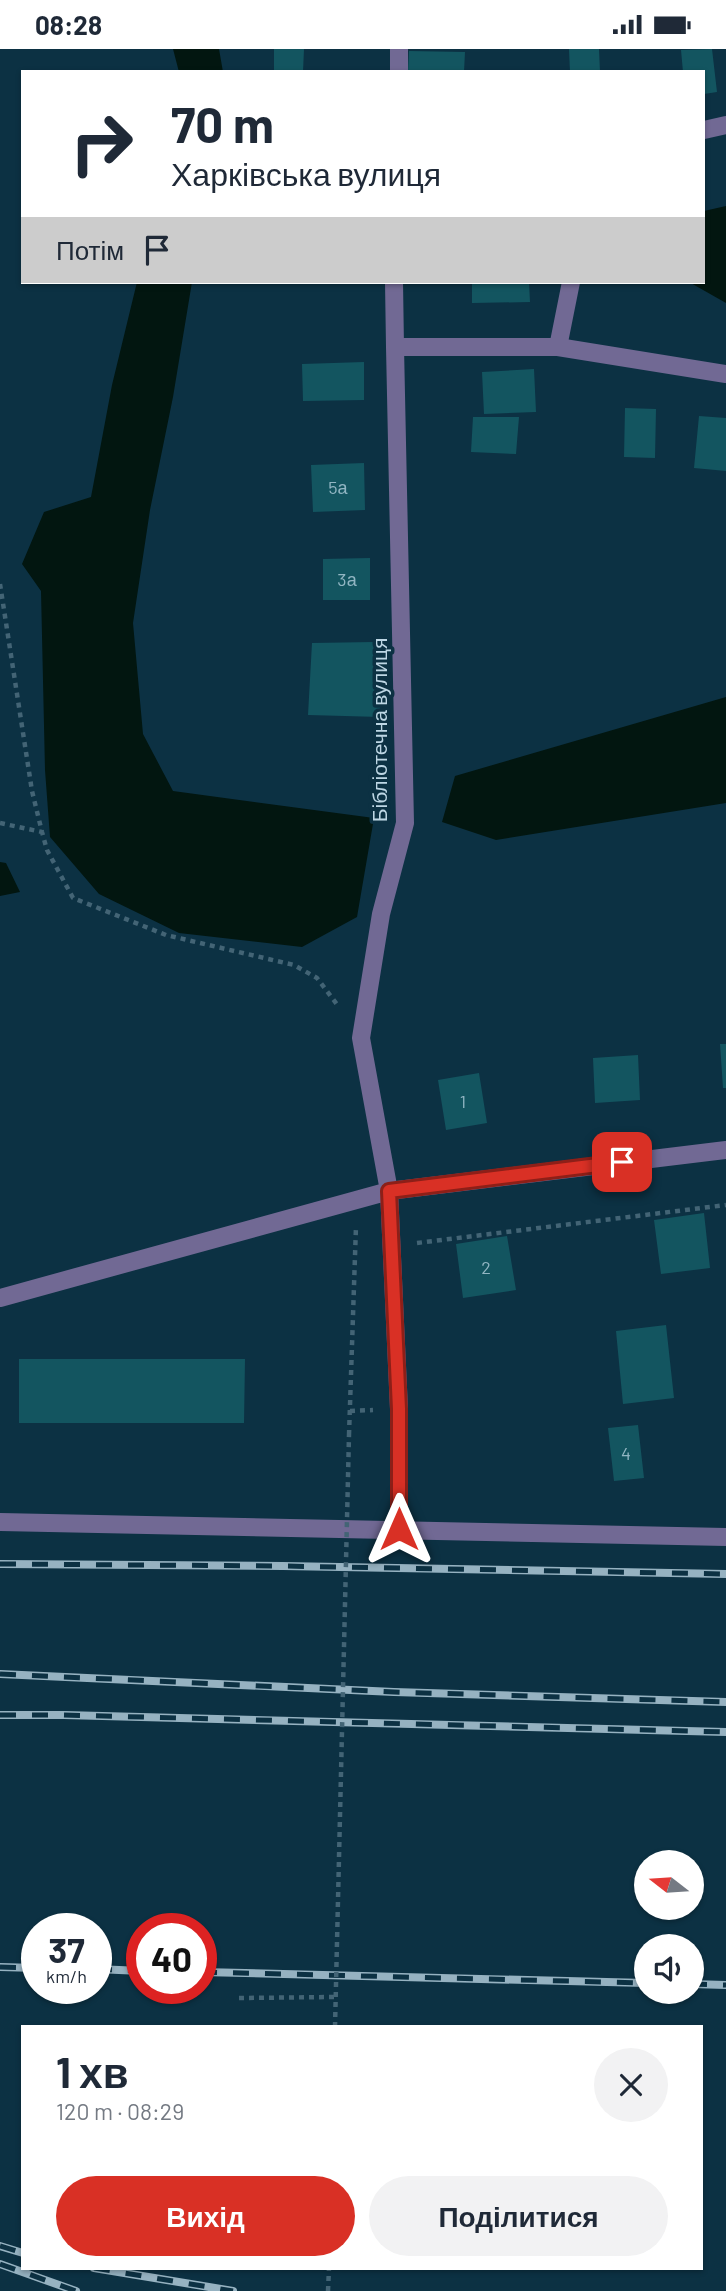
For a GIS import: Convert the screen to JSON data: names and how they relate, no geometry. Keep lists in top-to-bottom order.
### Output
{
  "streets": {
    "street": ["Бібліотечна вулиця"]
  },
  "house_numbers": [
    "5а",
    "3а",
    "1",
    "2",
    "4"
  ],
  "north": "left",
  "page": {
    "status": "08:28",
    "turn": ["70 m", "Харківська вулиця"],
    "then": "Потім",
    "speed": "37 km/h",
    "limit": "40",
    "heading": ["1 хв", "120 m · 08:29"],
    "buttons": ["Вихід", "Поділитися"]
  }
}
